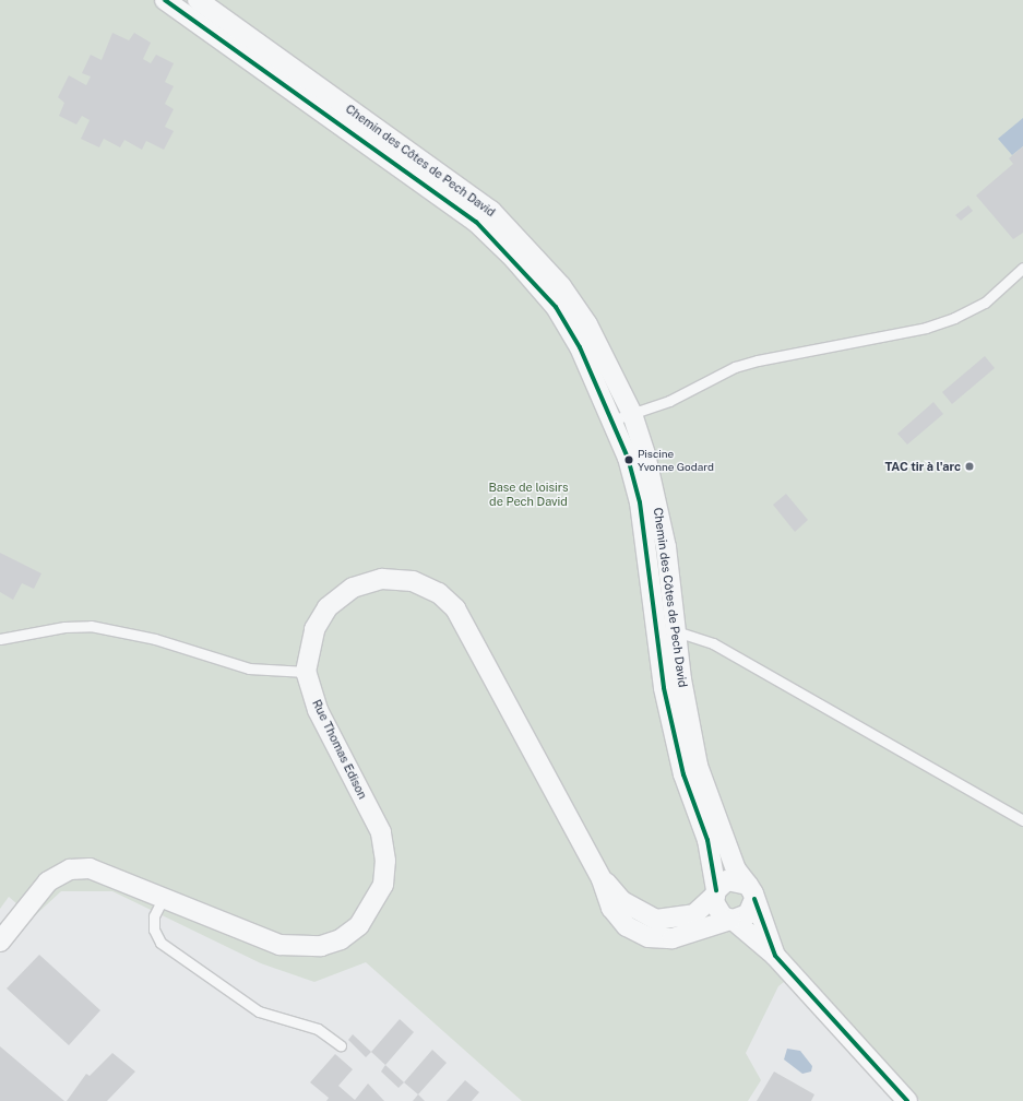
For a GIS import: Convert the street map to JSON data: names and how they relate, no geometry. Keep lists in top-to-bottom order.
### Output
{
  "streets": {
    "street": ["Chemin des Côtes de Pech David", "Rue Thomas Edison"]
  },
  "crossings": [
    ["Chemin des Côtes de Pech David", "Rue Thomas Edison"]
  ],
  "parks": ["Base de loisirs de Pech David"],
  "places": ["Piscine Yvonne Godard", "TAC tir à l'arc"]
}
